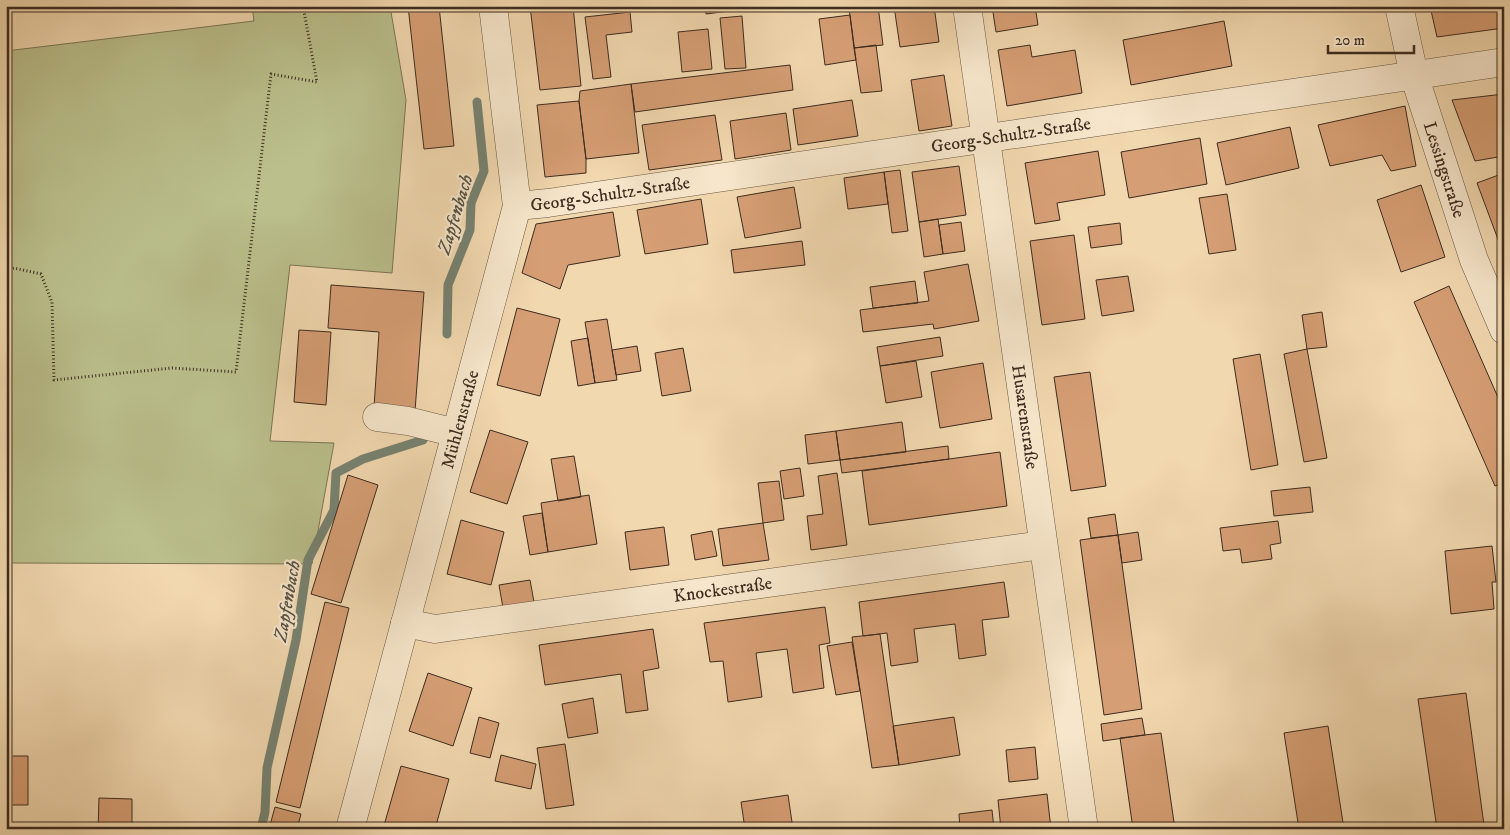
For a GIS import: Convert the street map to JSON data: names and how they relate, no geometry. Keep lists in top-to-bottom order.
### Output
{
  "streets": {
    "street": [
      "Georg-Schultz-Straße",
      "Lessingstraße",
      "Husarenstraße",
      "Mühlenstraße",
      "Knockestraße"
    ]
  },
  "crossings": [
    ["Georg-Schultz-Straße", "Lessingstraße"],
    ["Georg-Schultz-Straße", "Husarenstraße"],
    ["Georg-Schultz-Straße", "Mühlenstraße"],
    ["Husarenstraße", "Knockestraße"],
    ["Mühlenstraße", "Knockestraße"]
  ],
  "water": ["Zapfenbach"],
  "scale_bar": "20 m"
}
